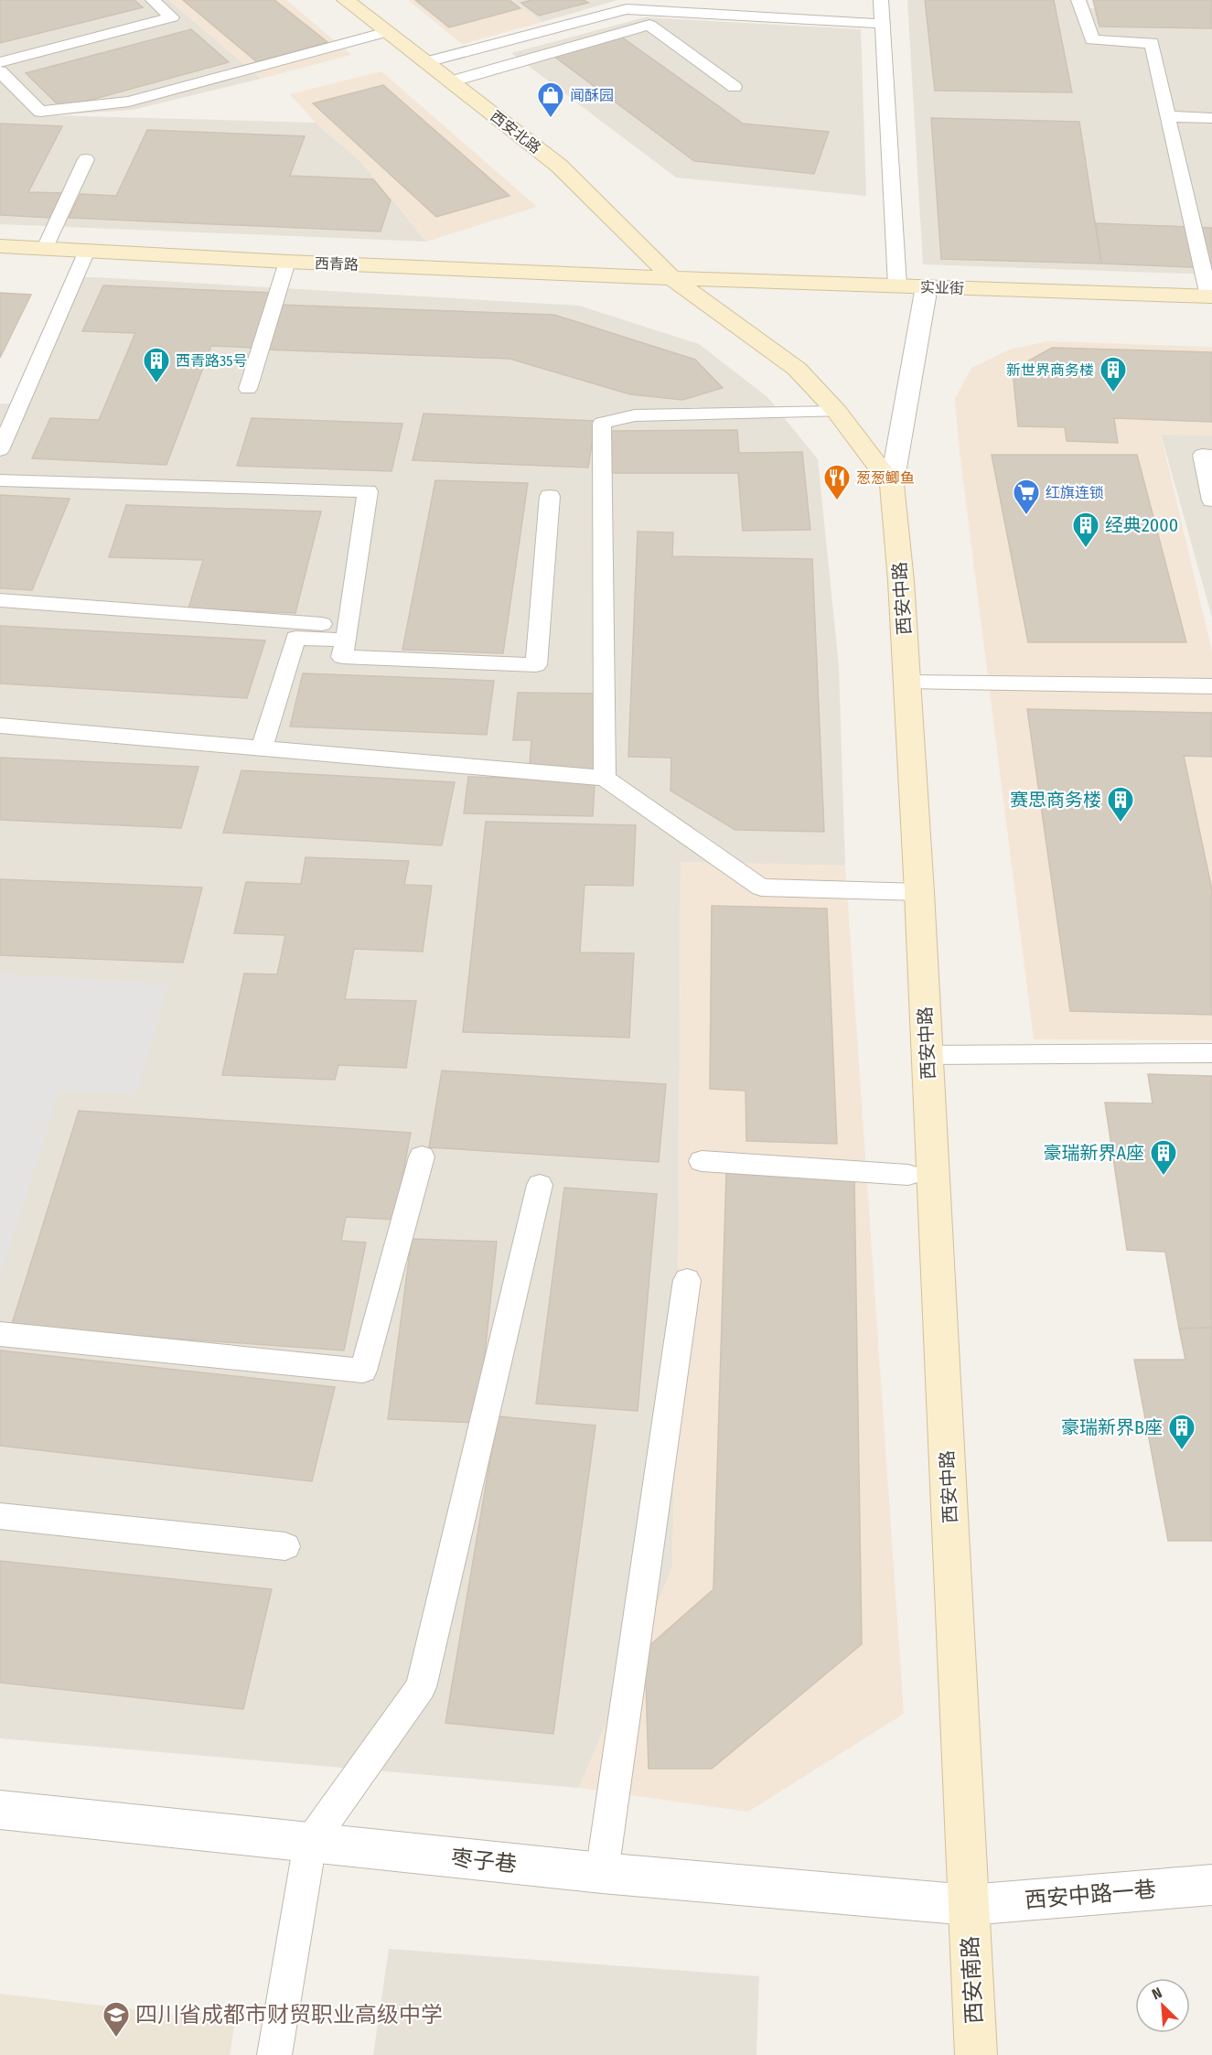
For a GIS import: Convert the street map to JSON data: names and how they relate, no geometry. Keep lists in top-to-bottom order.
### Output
{
  "streets": {
    "street": [
      "西安北路",
      "西青路",
      "实业街",
      "西安中路",
      "枣子巷",
      "西安中路一巷",
      "西安南路"
    ]
  },
  "crossings": [
    ["西安北路", "西青路"],
    ["西安北路", "实业街"],
    ["西青路", "实业街"],
    ["西安中路", "枣子巷"],
    ["西安中路", "西安中路一巷"],
    ["西安中路", "西安南路"],
    ["枣子巷", "西安中路一巷"],
    ["枣子巷", "西安南路"],
    ["西安中路一巷", "西安南路"]
  ],
  "places": {
    "shop": ["闻酥园"],
    "building": [
      "西青路35号",
      "新世界商务楼",
      "经典2000",
      "赛思商务楼",
      "豪瑞新界A座",
      "豪瑞新界B座"
    ],
    "restaurant": ["葱葱鲫鱼"],
    "supermarket": ["红旗连锁"],
    "school or university": ["四川省成都市财贸职业高级中学"]
  },
  "north": "top left"
}
